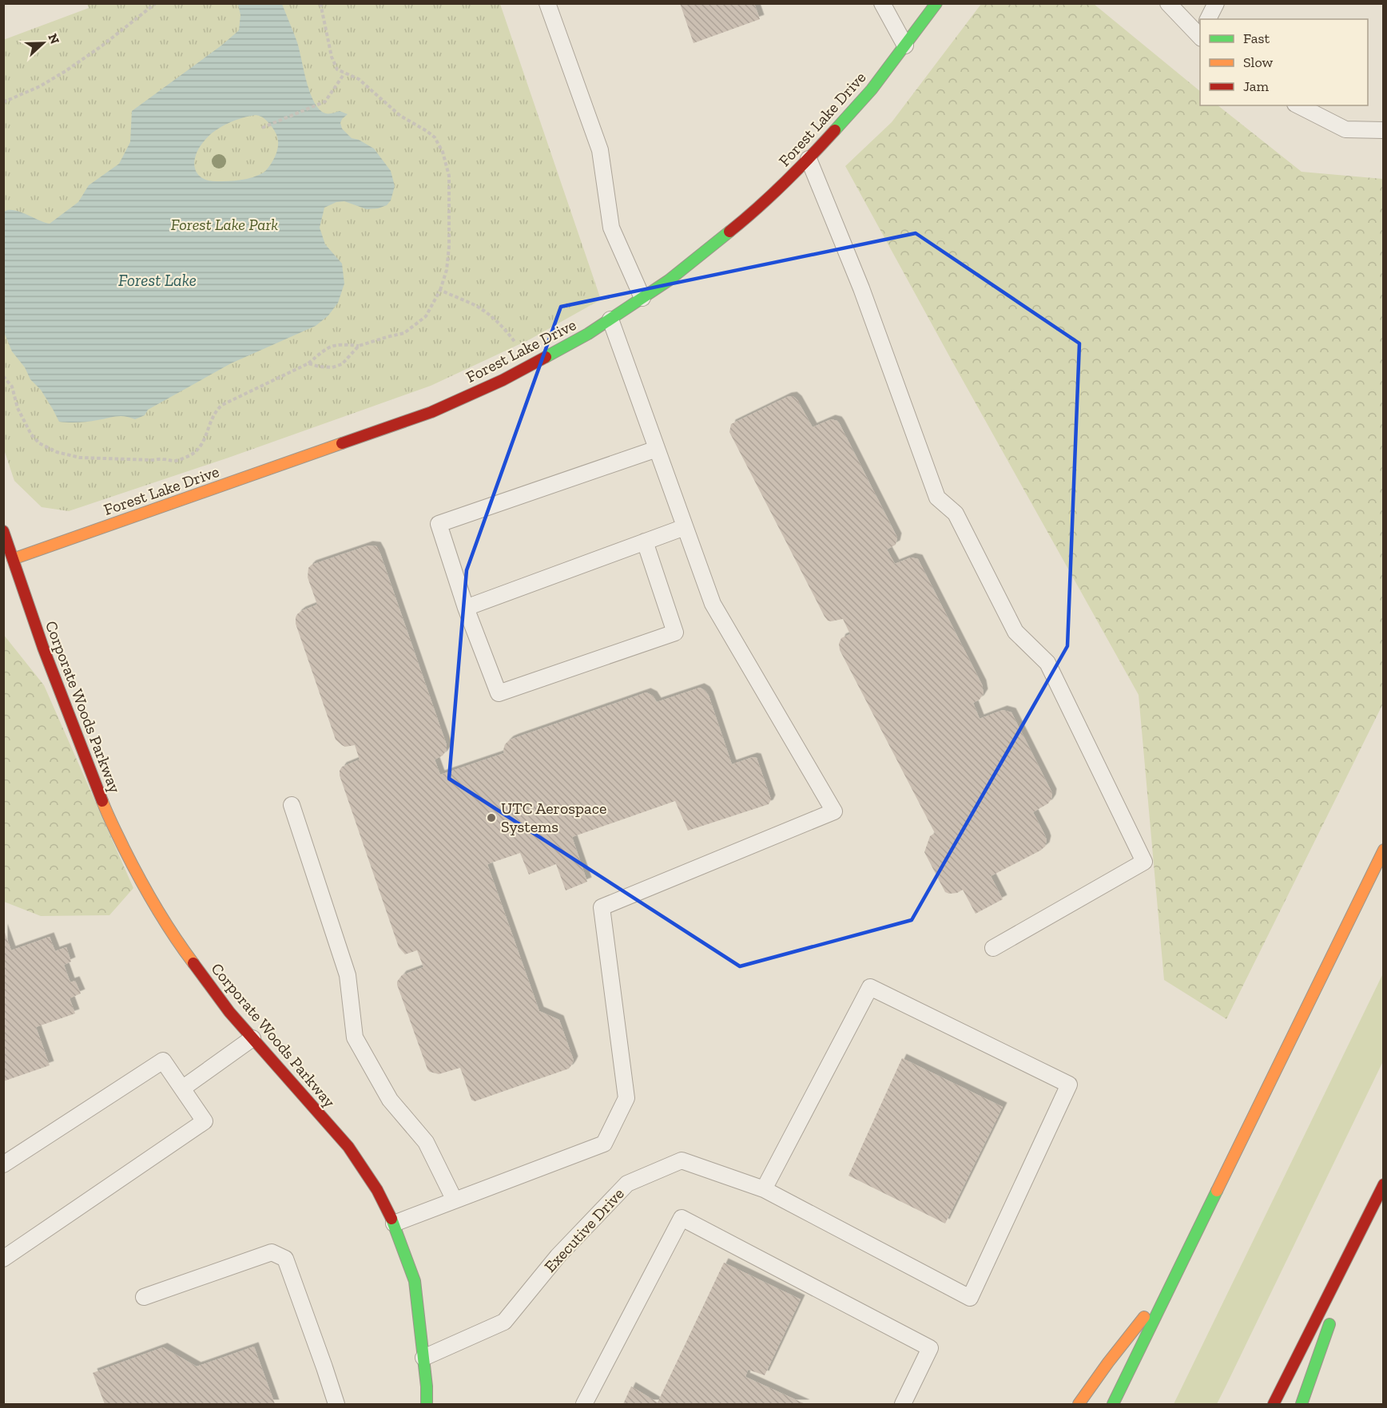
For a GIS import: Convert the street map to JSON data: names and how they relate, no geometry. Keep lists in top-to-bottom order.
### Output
{
  "streets": {
    "main road": ["Forest Lake Drive", "Corporate Woods Parkway"],
    "lane": ["Executive Drive"]
  },
  "crossings": [
    ["Forest Lake Drive", "Corporate Woods Parkway"],
    ["Corporate Woods Parkway", "Executive Drive"]
  ],
  "water": ["Forest Lake"],
  "parks": ["Forest Lake Park"],
  "places": ["UTC Aerospace Systems"],
  "legend": ["Fast", "Slow", "Jam"],
  "north": "right"
}
